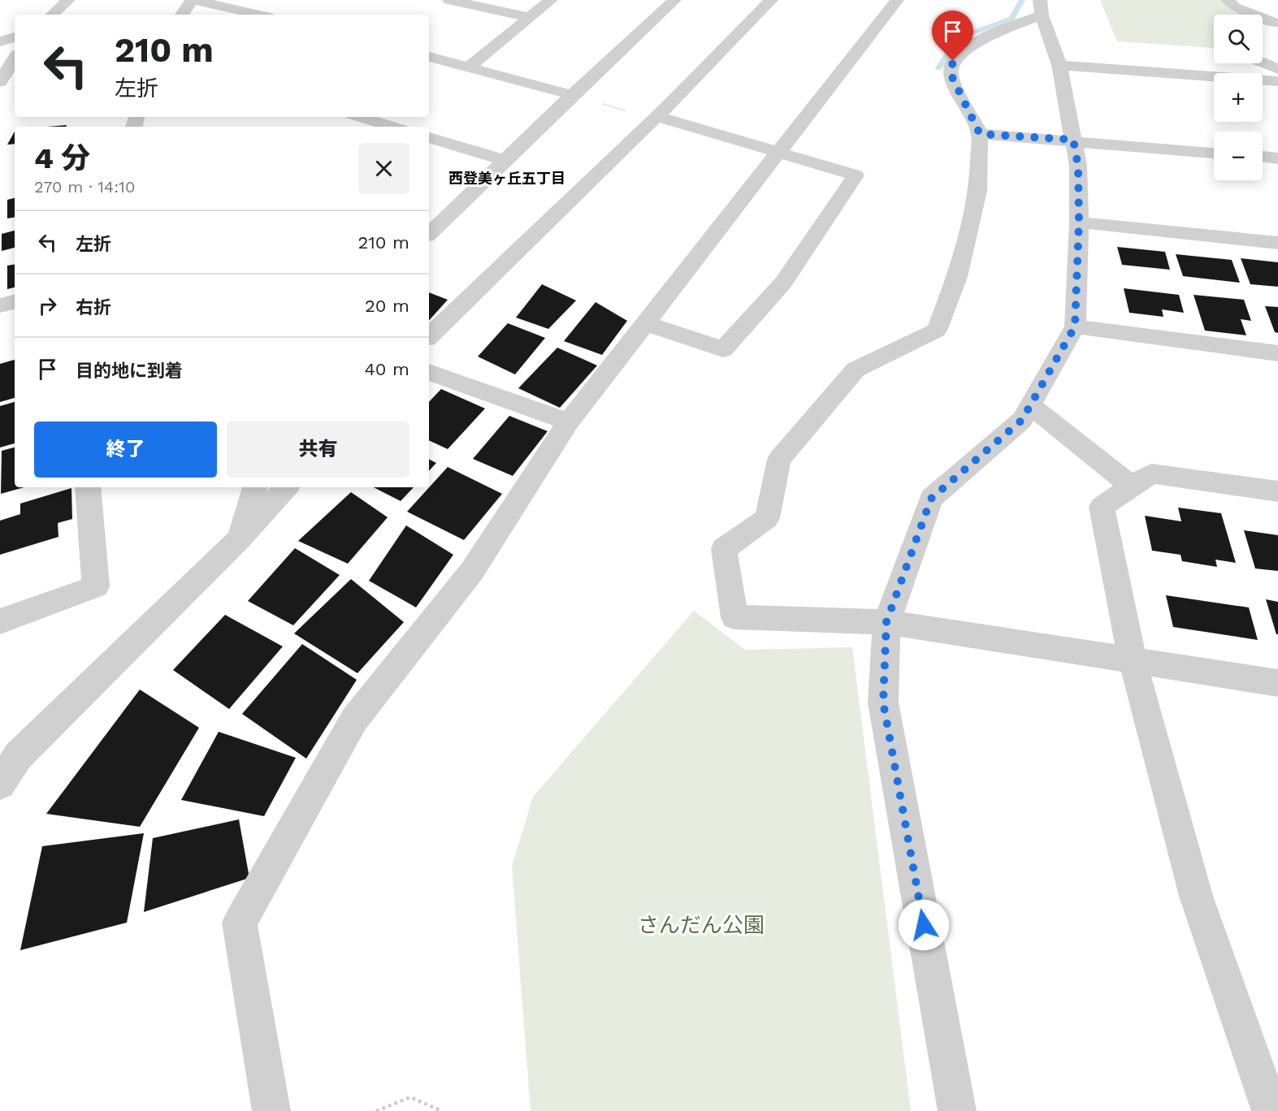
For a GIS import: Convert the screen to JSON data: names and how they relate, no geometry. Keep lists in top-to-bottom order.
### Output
{
  "districts": ["西登美ヶ丘五丁目"],
  "parks": ["さんだん公園"],
  "page": {
    "map_buttons": ["+", "−"],
    "turn": ["210 m", "左折"],
    "heading": ["4 分", "270 m · 14:10"],
    "list": [
      {
        "name": "左折",
        "value": "210 m"
      },
      {
        "name": "右折",
        "value": "20 m"
      },
      {
        "name": "目的地に到着",
        "value": "40 m"
      }
    ],
    "buttons": ["終了", "共有"]
  }
}
